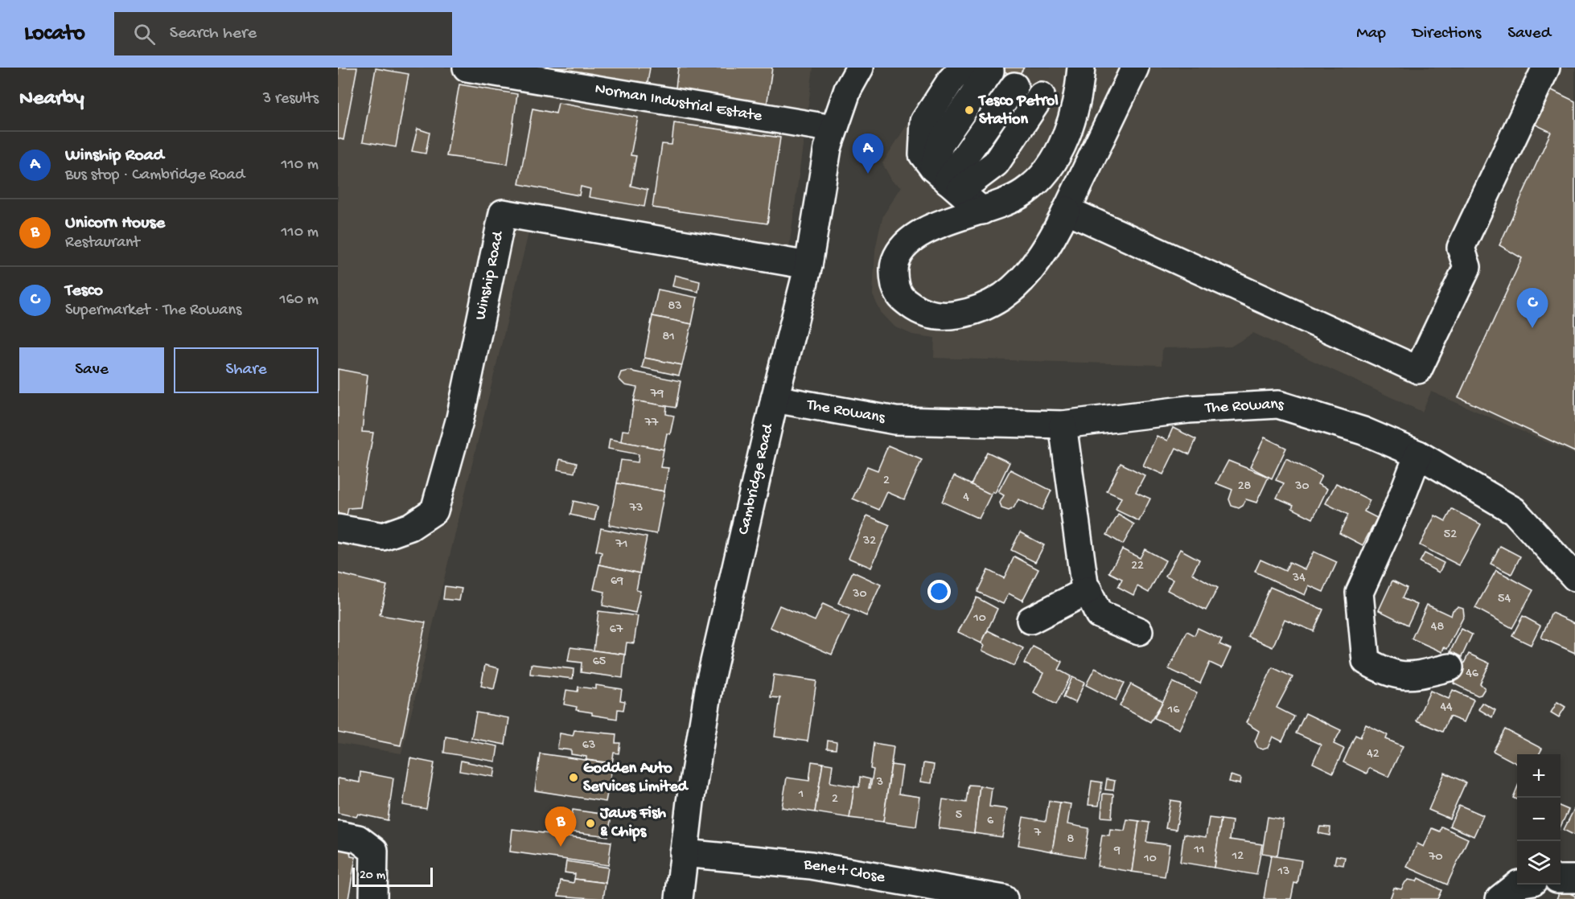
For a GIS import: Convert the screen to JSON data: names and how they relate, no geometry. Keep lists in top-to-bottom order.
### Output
{
  "streets": {
    "street": [
      "Norman Industrial Estate",
      "Winship Road",
      "The Rowans",
      "Cambridge Road",
      "Bene't Close"
    ]
  },
  "crossings": [
    ["Norman Industrial Estate", "Cambridge Road"],
    ["Winship Road", "Cambridge Road"],
    ["The Rowans", "Cambridge Road"],
    ["Cambridge Road", "Bene't Close"]
  ],
  "places": ["Tesco Petrol Station", "Godden Auto Services Limited", "Jaws Fish & Chips"],
  "house_numbers": [
    "83",
    "81",
    "79",
    "77",
    "2",
    "28",
    "30",
    "4",
    "73",
    "52",
    "32",
    "71",
    "22",
    "34",
    "69",
    "30",
    "54",
    "10",
    "48",
    "67",
    "65",
    "46",
    "44",
    "16",
    "63",
    "42",
    "3",
    "1",
    "2",
    "5",
    "6",
    "7",
    "8",
    "11",
    "9",
    "12",
    "70",
    "10",
    "13"
  ],
  "scale_bar": "20 m",
  "page": {
    "header": "Locato",
    "search": "Search here",
    "nav": ["Map", "Directions", "Saved"],
    "heading": ["Nearby", "3 results"],
    "list": [
      {
        "mark": "A",
        "name": "Winship Road",
        "note": "Bus stop · Cambridge Road",
        "value": "110 m"
      },
      {
        "mark": "B",
        "name": "Unicorn House",
        "note": "Restaurant",
        "value": "110 m"
      },
      {
        "mark": "C",
        "name": "Tesco",
        "note": "Supermarket · The Rowans",
        "value": "160 m"
      }
    ],
    "pins": ["A", "C", "B"],
    "buttons": ["Save", "Share"],
    "map_buttons": ["+", "−"],
    "scale": "20 m"
  }
}
